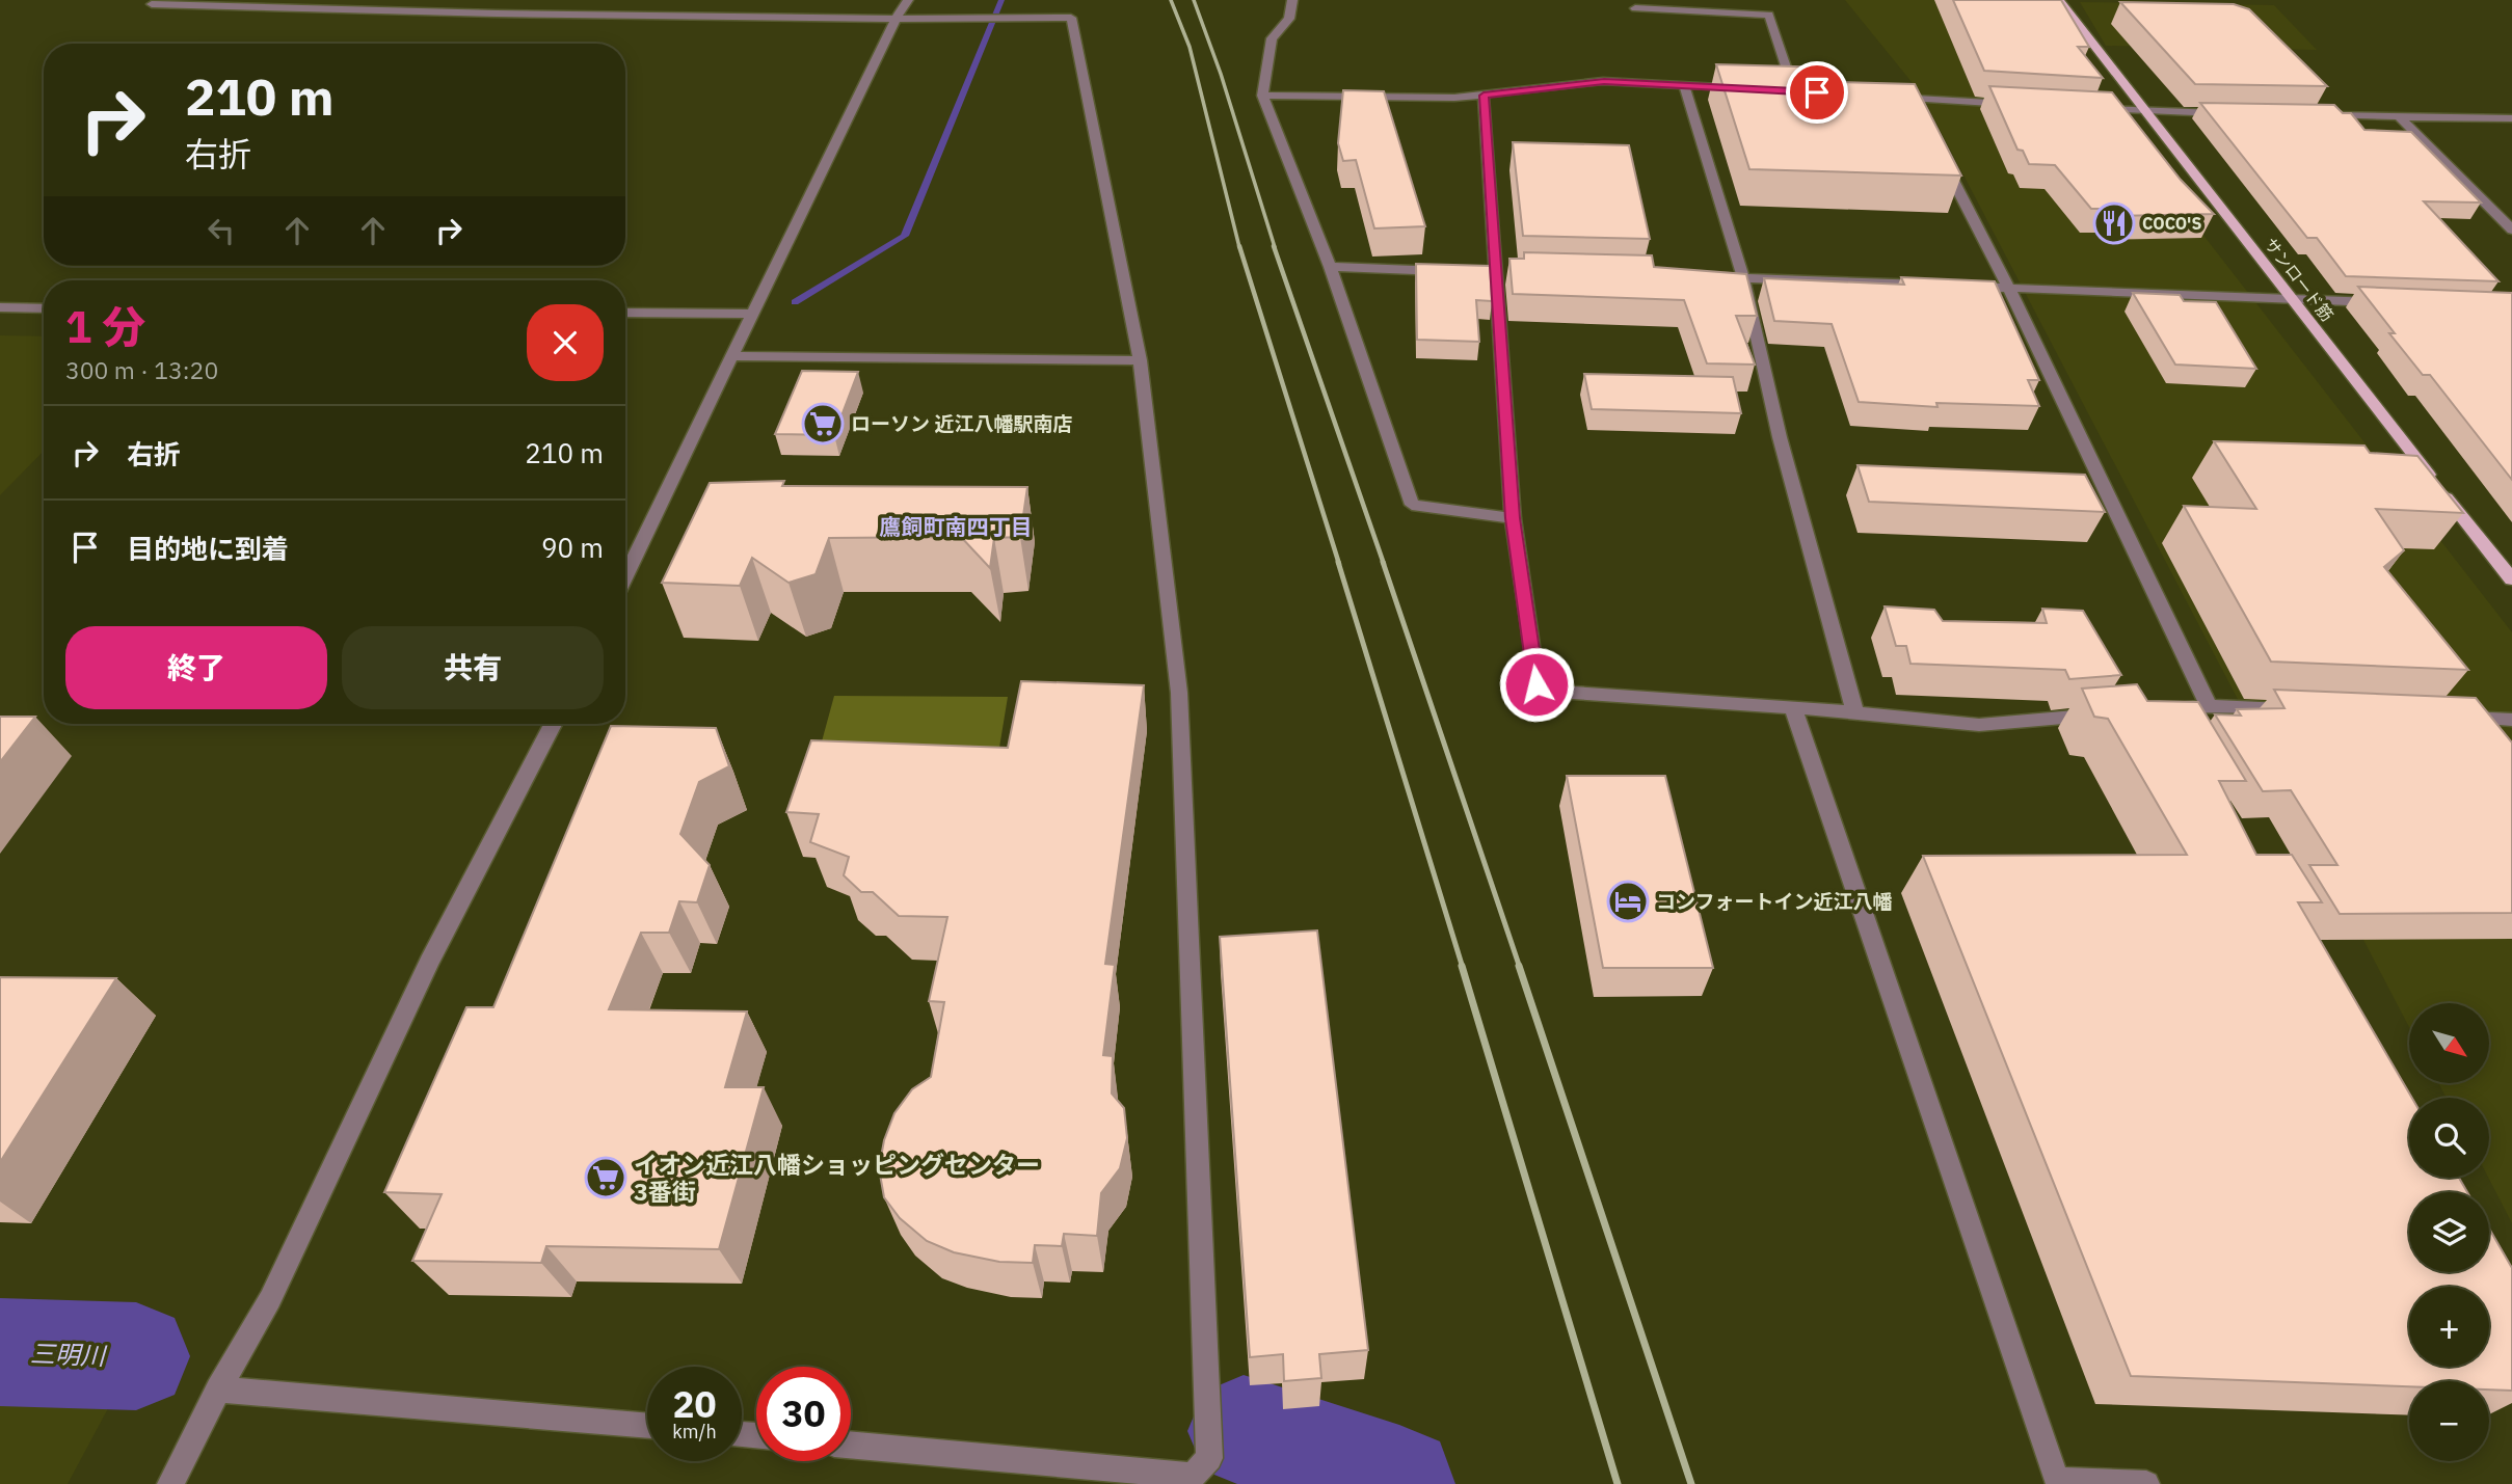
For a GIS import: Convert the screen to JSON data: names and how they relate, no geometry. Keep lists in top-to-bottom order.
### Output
{
  "streets": {
    "main road": ["サンロード筋"]
  },
  "districts": ["鷹飼町南四丁目"],
  "water": ["三明川"],
  "places": {
    "restaurant": ["COCO'S"],
    "supermarket": ["ローソン 近江八幡駅南店", "イオン近江八幡ショッピングセンター 3番街"],
    "hotel": ["コンフォートイン近江八幡"]
  },
  "north": "bottom right",
  "page": {
    "turn": ["210 m", "右折"],
    "heading": ["1 分", "300 m · 13:20"],
    "list": [
      {
        "name": "右折",
        "value": "210 m"
      },
      {
        "name": "目的地に到着",
        "value": "90 m"
      }
    ],
    "buttons": ["終了", "共有"],
    "map_buttons": ["+", "−"],
    "speed": "20 km/h",
    "limit": "30"
  }
}
